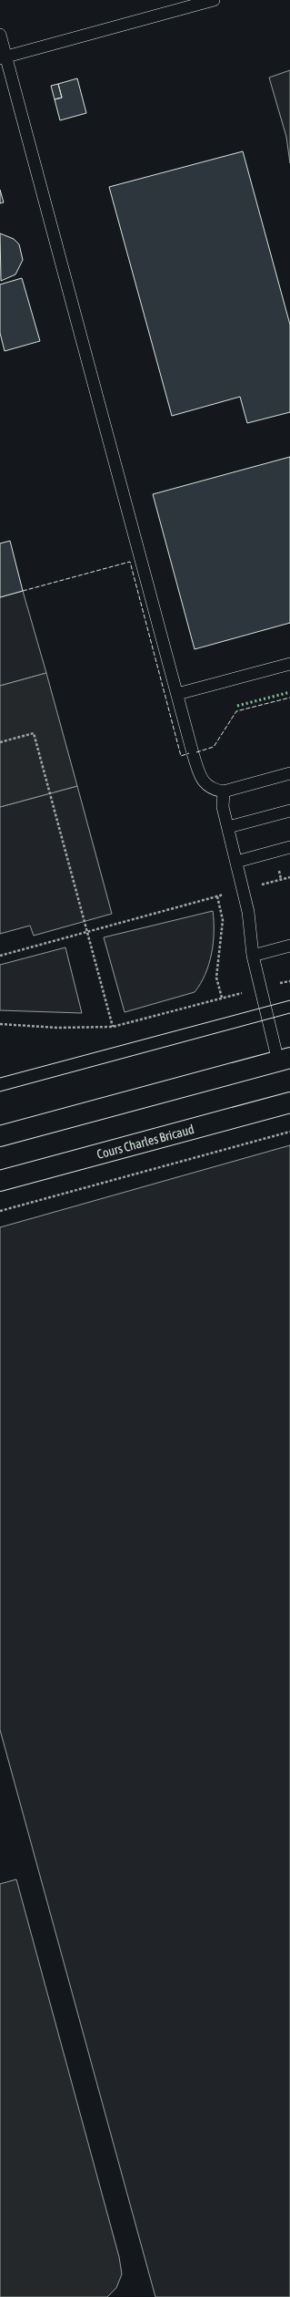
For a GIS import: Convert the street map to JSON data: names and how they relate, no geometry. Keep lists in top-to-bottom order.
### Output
{
  "streets": {
    "main road": ["Cours Charles Bricaud"]
  }
}
